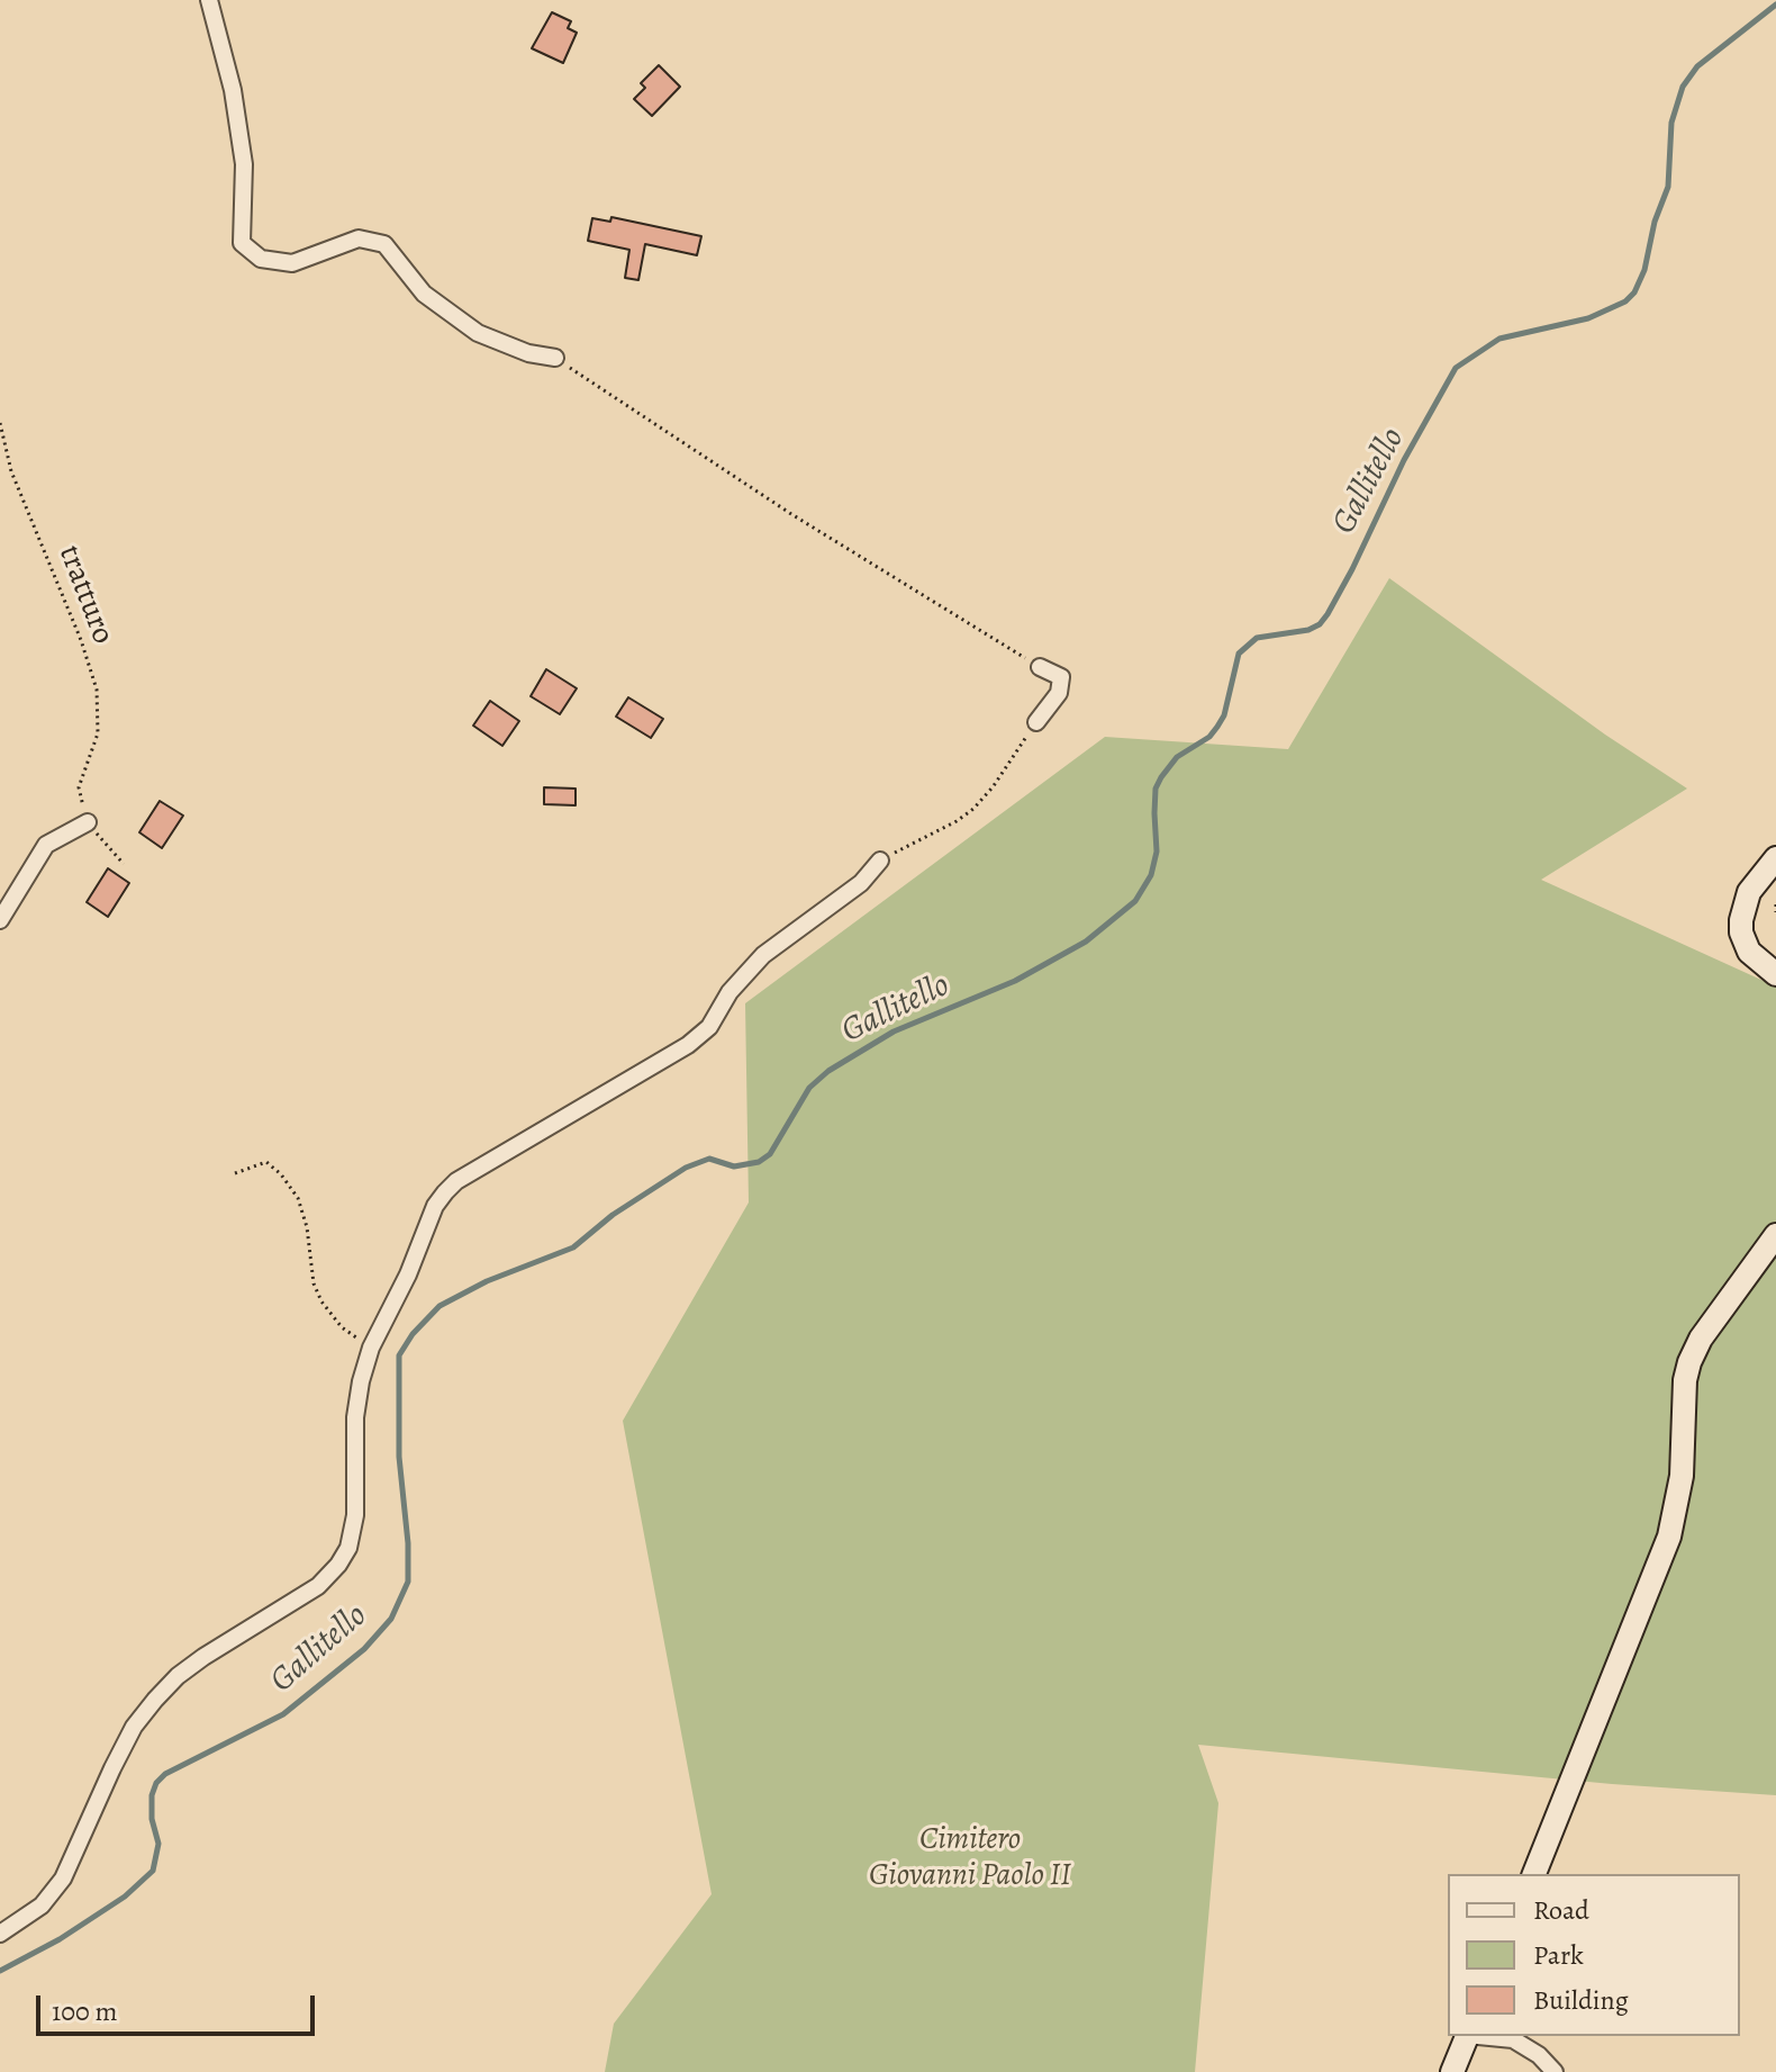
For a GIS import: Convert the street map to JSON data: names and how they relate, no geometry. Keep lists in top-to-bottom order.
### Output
{
  "streets": {
    "path": ["tratturo"]
  },
  "water": ["Gallitello"],
  "parks": ["Cimitero Giovanni Paolo II"],
  "legend": ["Road", "Park", "Building"],
  "scale_bar": "100 m"
}
